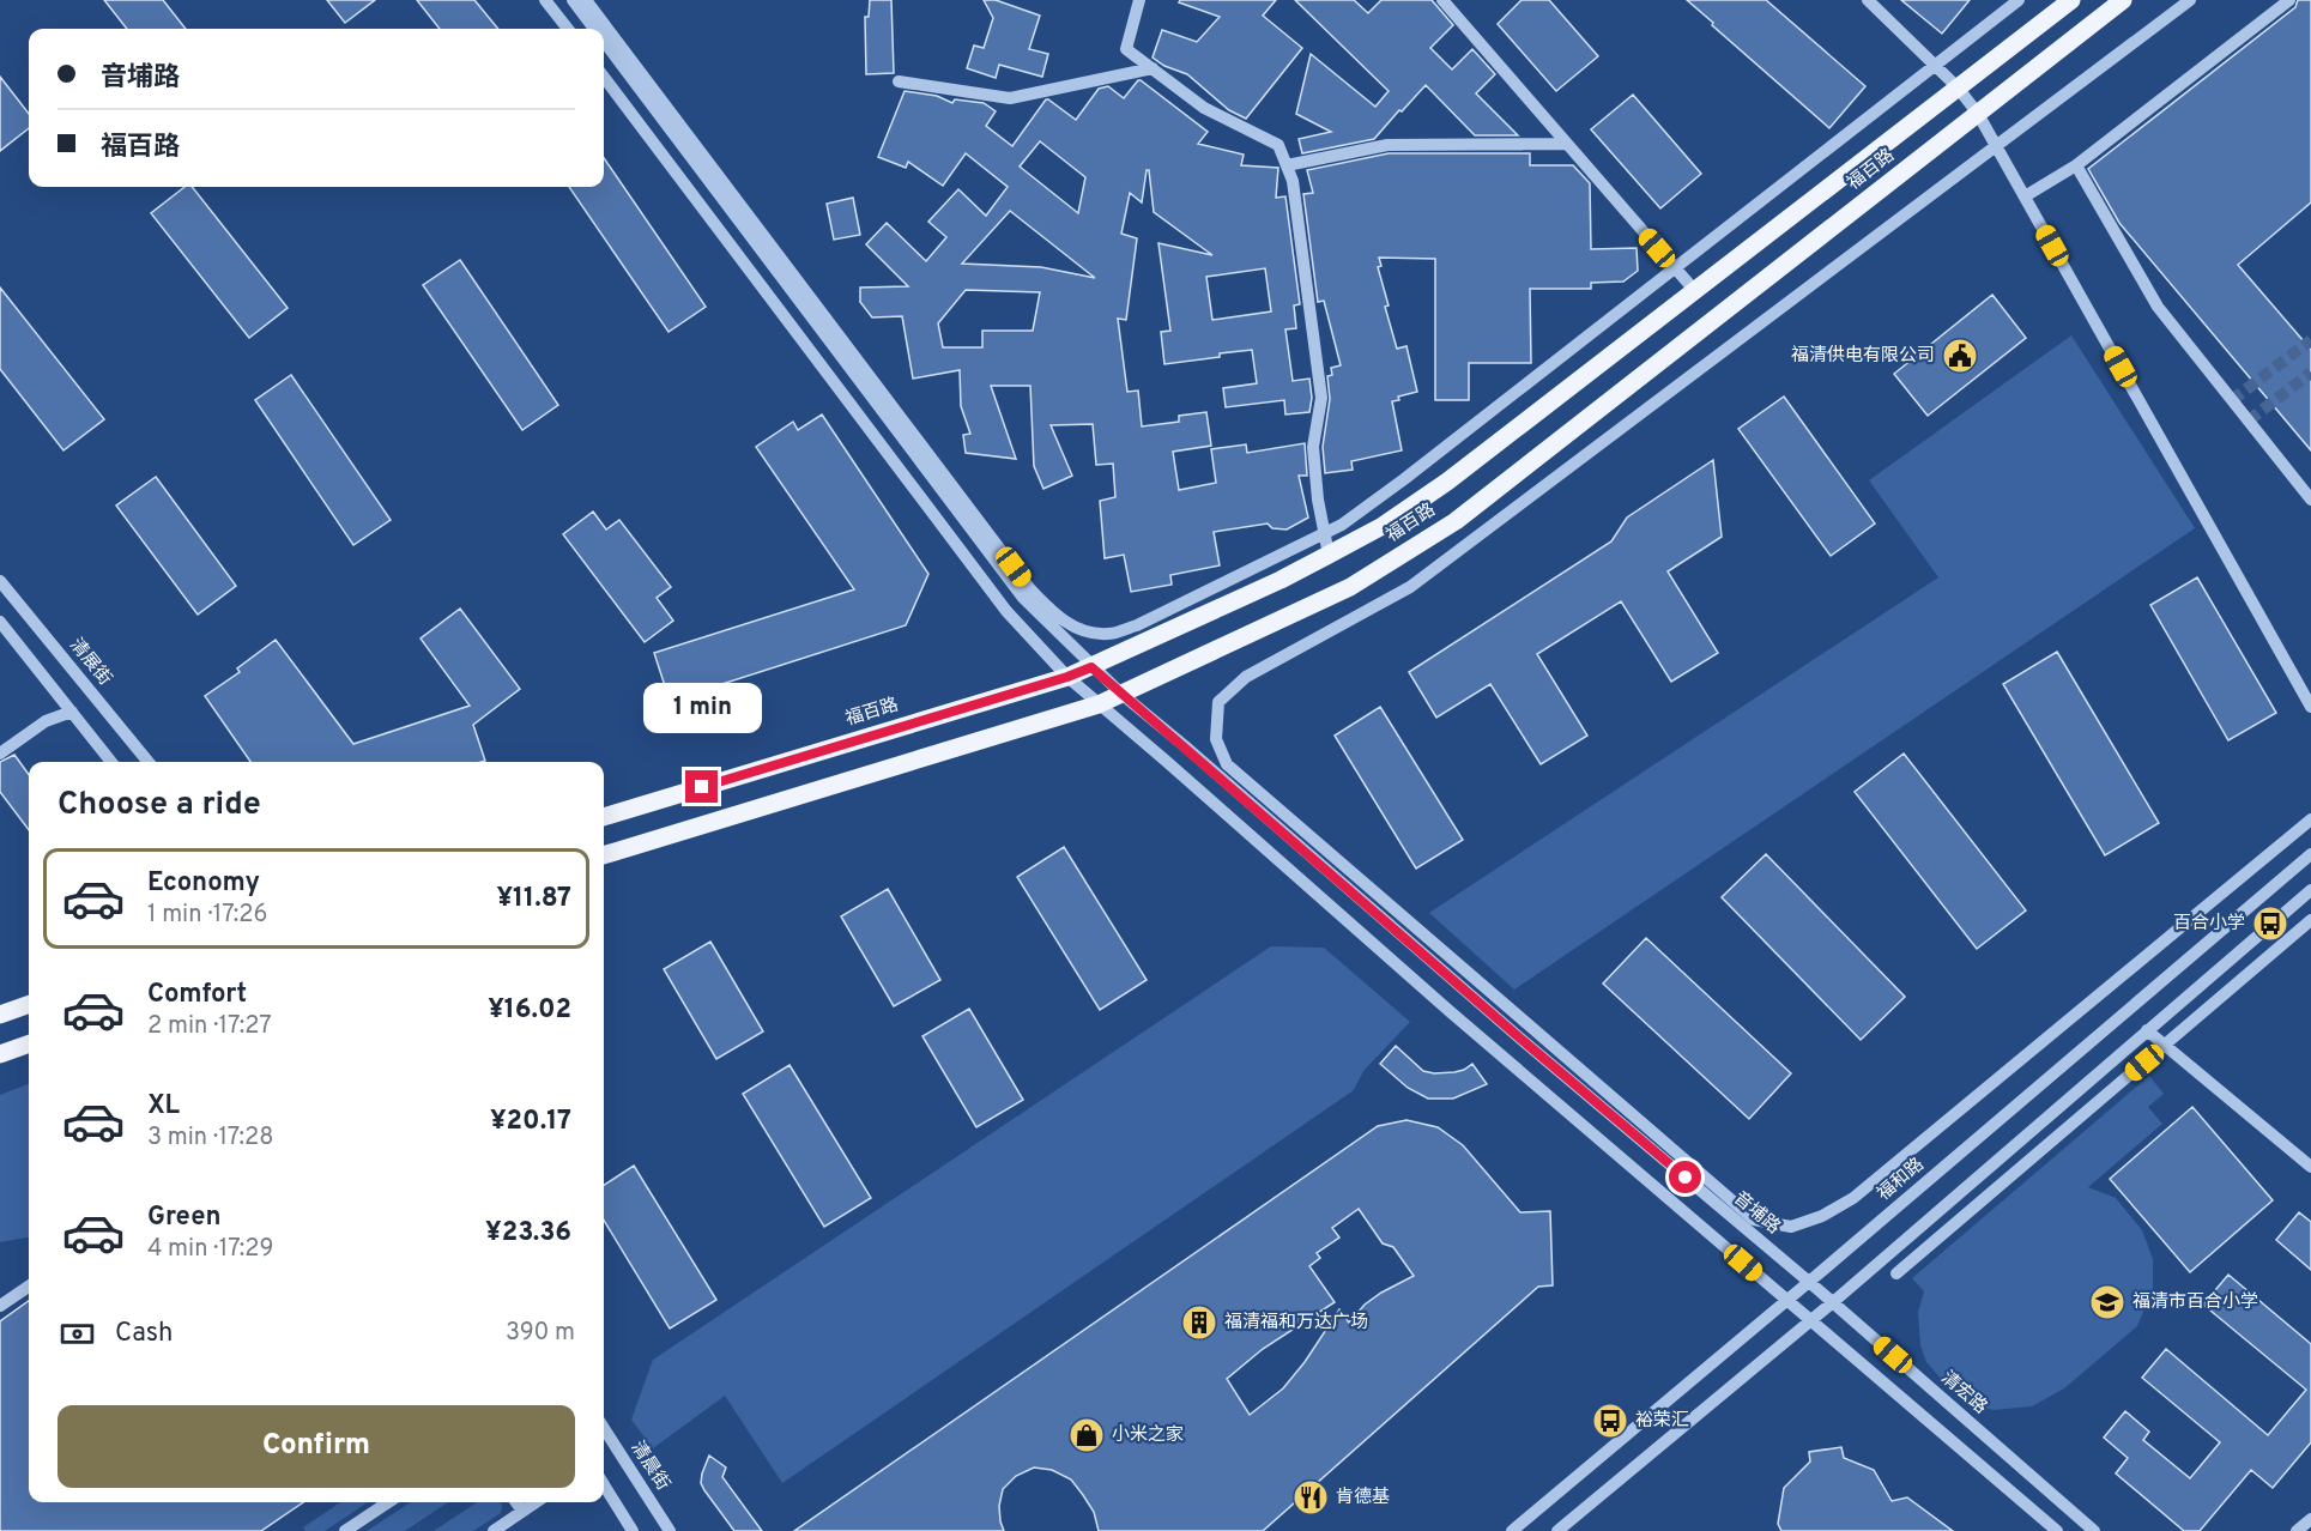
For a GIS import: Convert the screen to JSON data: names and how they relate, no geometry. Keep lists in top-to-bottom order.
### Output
{
  "streets": {
    "main road": ["福百路"],
    "street": [
      "清展街",
      "福和路",
      "音埔路",
      "清宏路",
      "清晨街"
    ]
  },
  "crossings": [
    ["福百路", "音埔路"],
    ["福和路", "音埔路"],
    ["福和路", "清宏路"],
    ["音埔路", "清宏路"]
  ],
  "places": {
    "public building": ["福清供电有限公司"],
    "bus stop": ["百合小学", "裕荣汇"],
    "school or university": ["福清市百合小学"],
    "building": ["福清福和万达广场"],
    "shop": ["小米之家"],
    "restaurant": ["肯德基"]
  },
  "page": {
    "banner": ["音埔路", "福百路"],
    "bubble": "1 min",
    "heading": "Choose a ride",
    "list": [
      {
        "name": "Economy",
        "note": "1 min · 17:26",
        "value": "¥11.87"
      },
      {
        "name": "Comfort",
        "note": "2 min · 17:27",
        "value": "¥16.02"
      },
      {
        "name": "XL",
        "note": "3 min · 17:28",
        "value": "¥20.17"
      },
      {
        "name": "Green",
        "note": "4 min · 17:29",
        "value": "¥23.36"
      }
    ],
    "pay": ["Cash", "390 m"],
    "buttons": "Confirm"
  }
}
